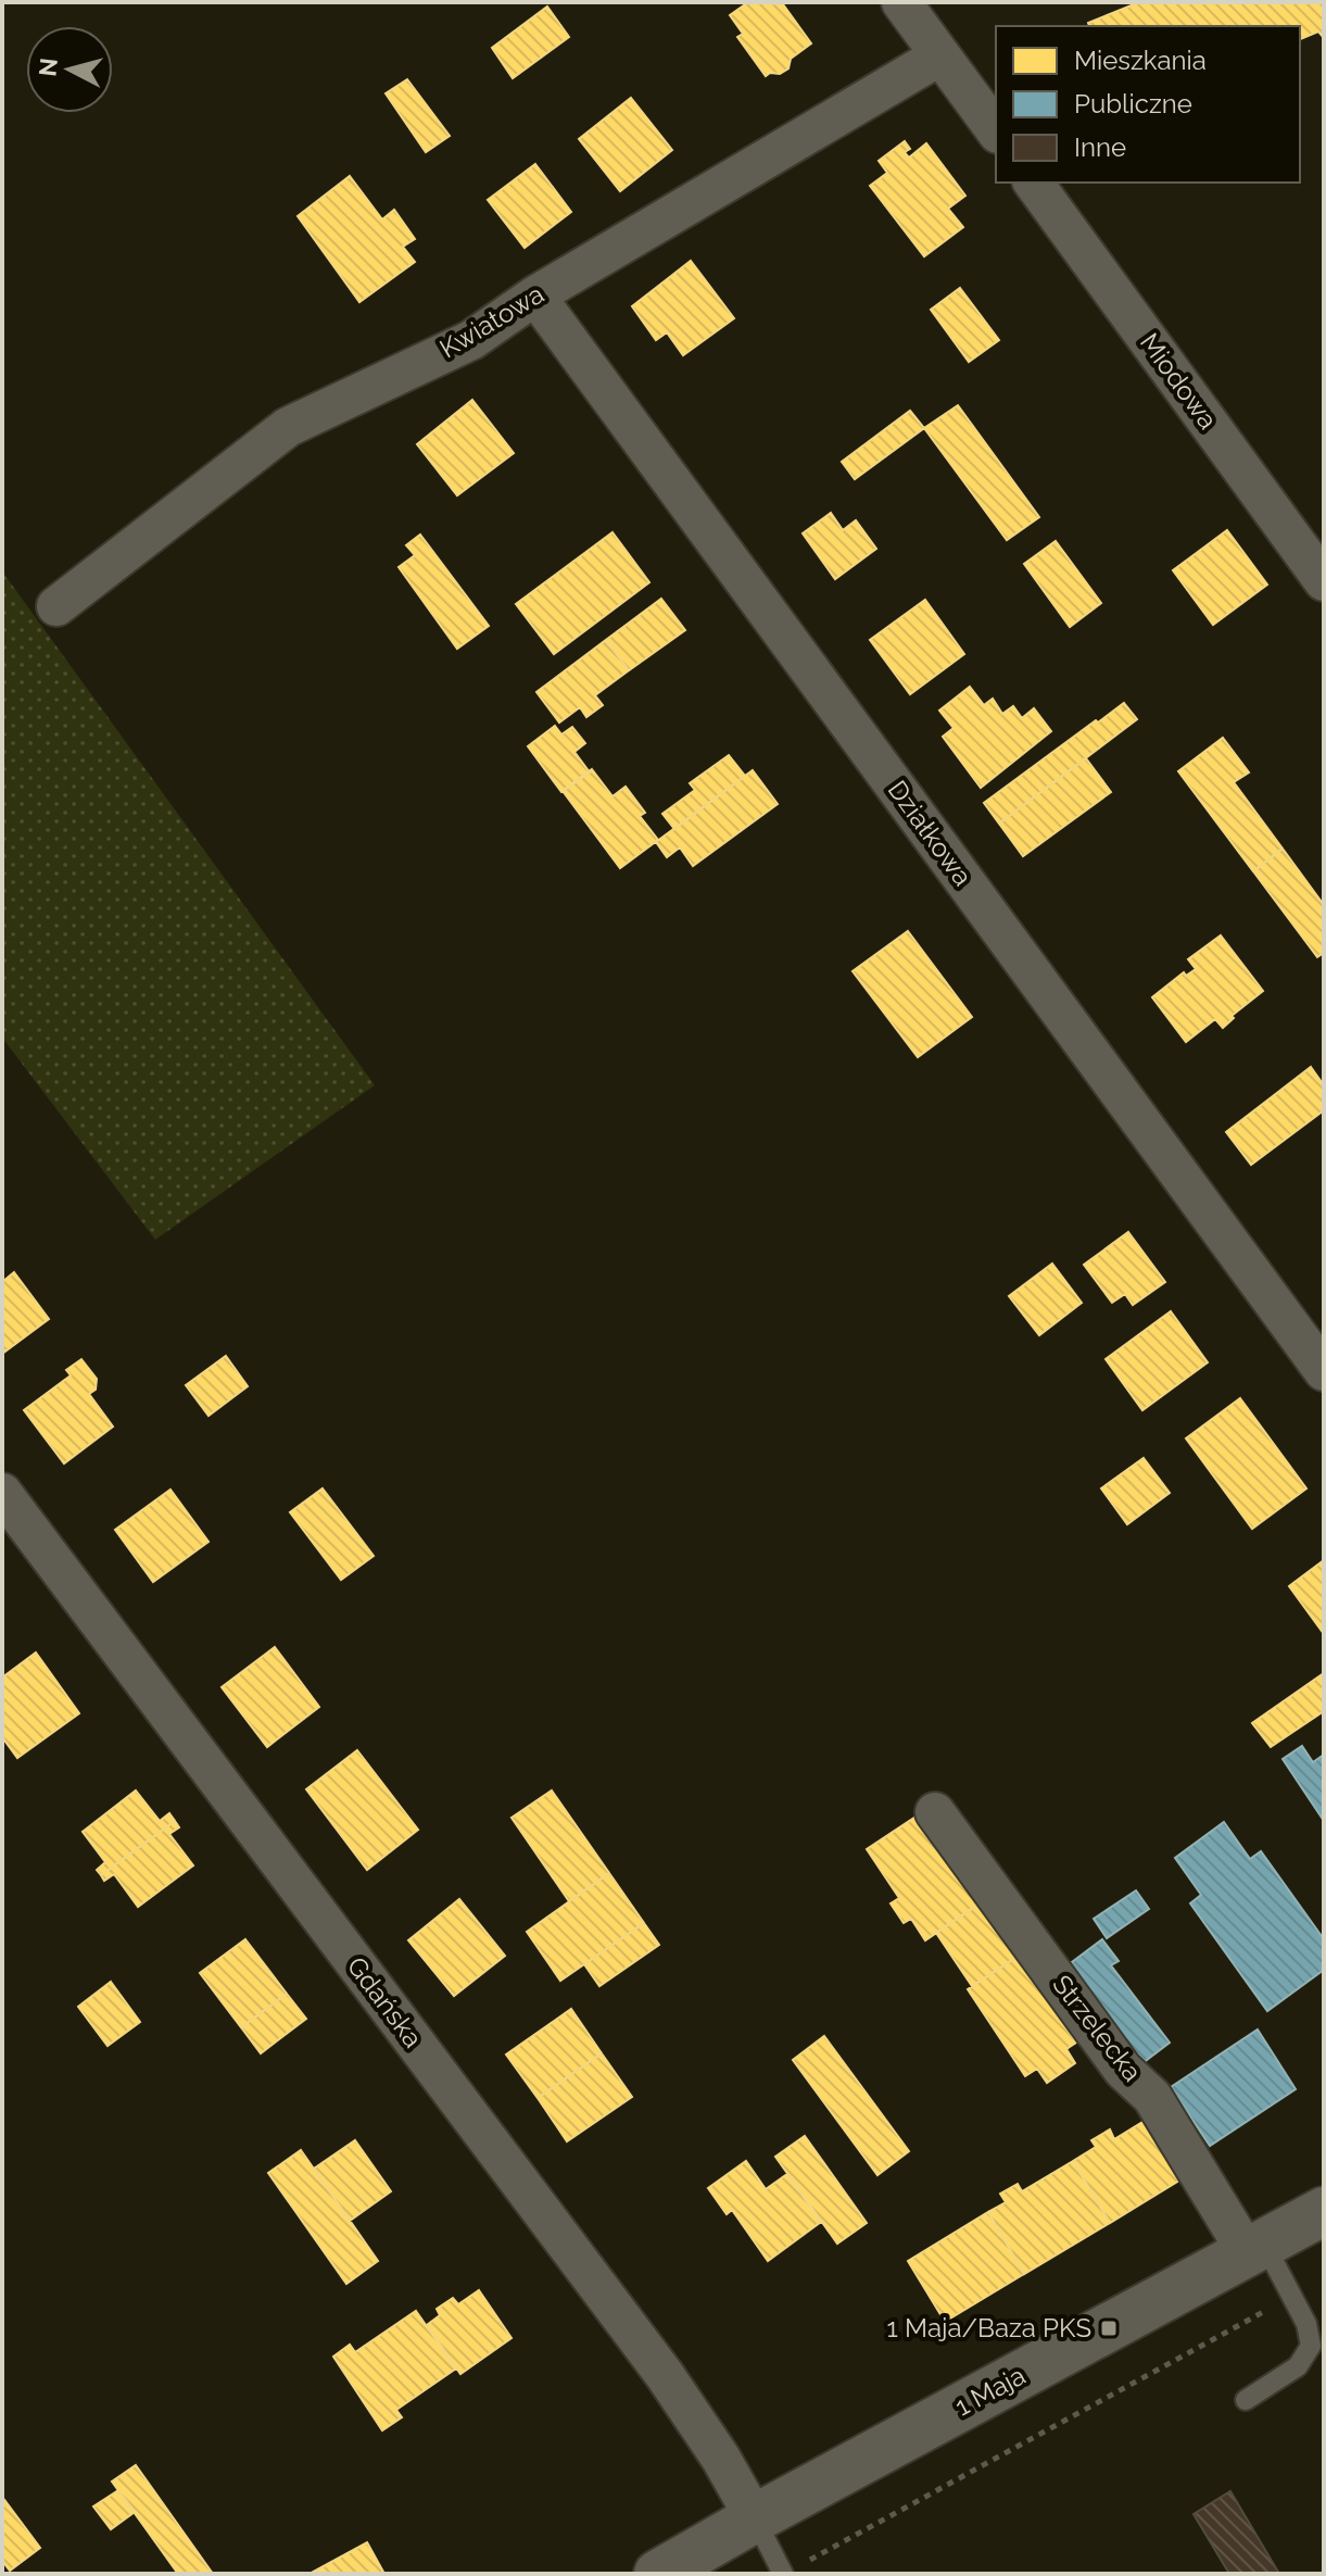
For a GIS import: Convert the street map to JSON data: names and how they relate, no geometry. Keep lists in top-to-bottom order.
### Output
{
  "streets": {
    "street": [
      "Kwiatowa",
      "Miodowa",
      "Działkowa",
      "Gdańska",
      "Strzelecka",
      "1 Maja"
    ]
  },
  "crossings": [
    ["Kwiatowa", "Działkowa"],
    ["Gdańska", "1 Maja"],
    ["Strzelecka", "1 Maja"]
  ],
  "places": {
    "transit": ["1 Maja/Baza PKS"]
  },
  "legend": ["Mieszkania", "Publiczne", "Inne"],
  "north": "left"
}
